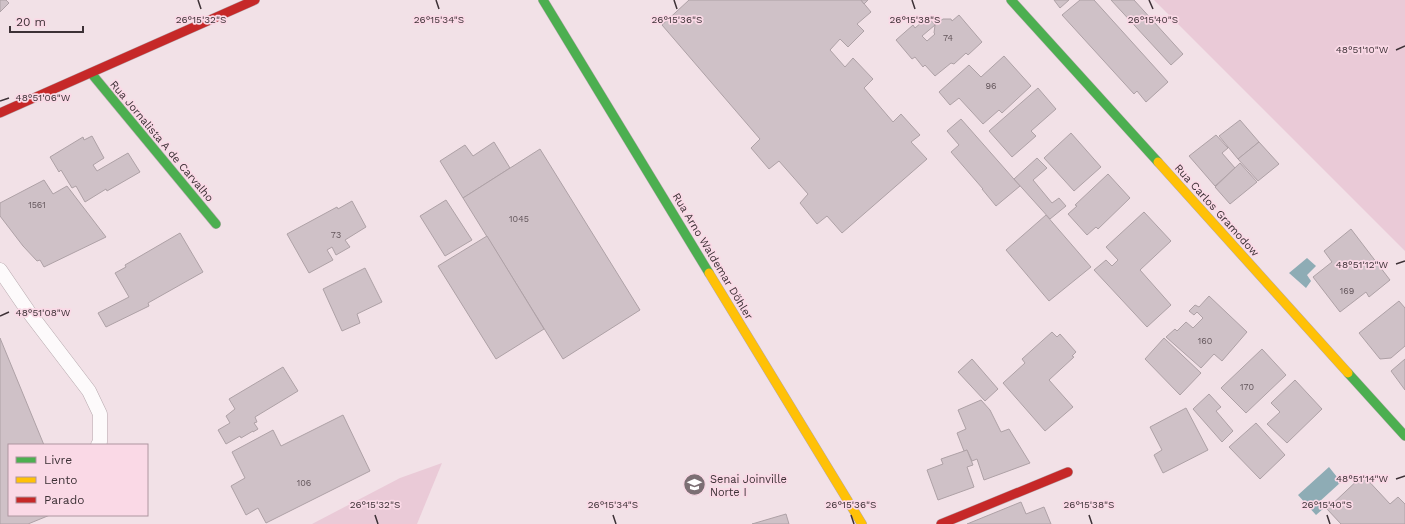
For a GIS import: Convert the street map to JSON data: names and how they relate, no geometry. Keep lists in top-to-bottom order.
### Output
{
  "streets": {
    "street": ["Rua Jornalista A de Carvalho", "Rua Carlos Gramodow", "Rua Arno Waldemar Döhler"]
  },
  "places": {
    "school or university": ["Senai Joinville Norte I"]
  },
  "house_numbers": [
    "74",
    "96",
    "1561",
    "1045",
    "73",
    "169",
    "160",
    "170",
    "106"
  ],
  "legend": ["Livre", "Lento", "Parado"],
  "scale_bar": "20 m",
  "coordinates": [
    "26°15'38\"S",
    "26°15'40\"S",
    "26°15'32\"S",
    "26°15'34\"S",
    "26°15'36\"S",
    "48°51'10\"W",
    "48°51'06\"W",
    "48°51'12\"W",
    "48°51'08\"W",
    "48°51'14\"W"
  ]
}
